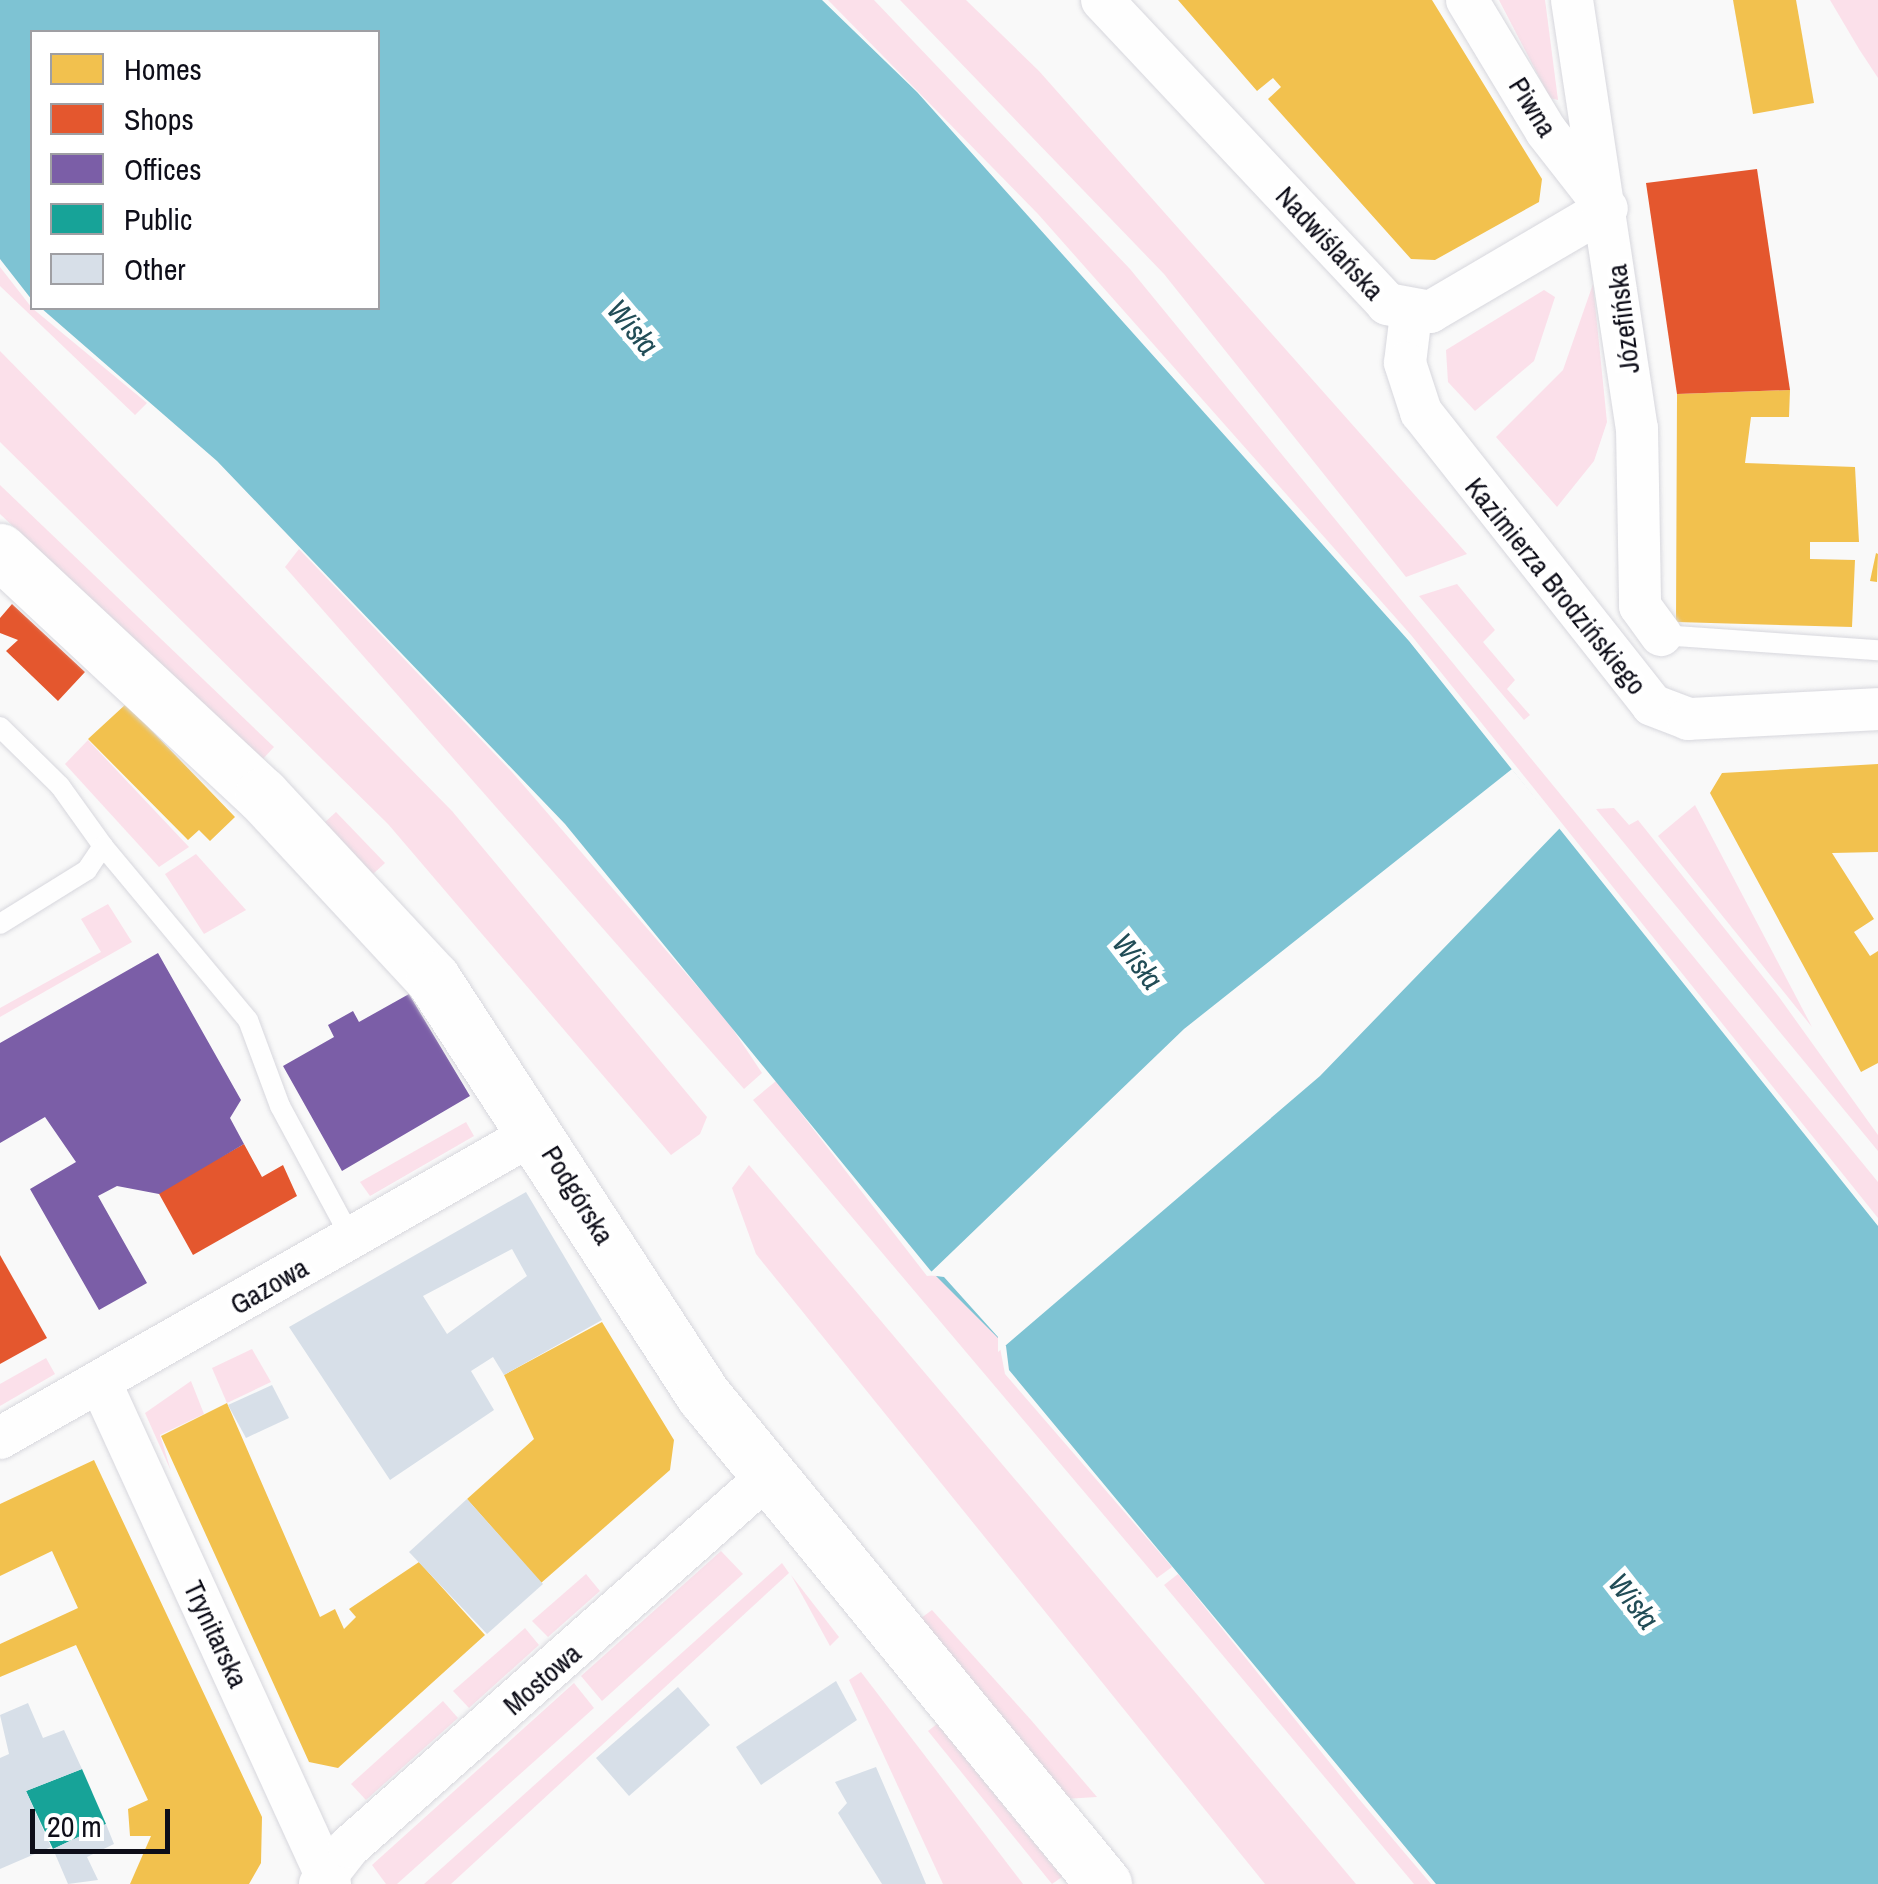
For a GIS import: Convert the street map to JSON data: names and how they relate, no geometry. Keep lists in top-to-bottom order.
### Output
{
  "streets": {
    "street": [
      "Piwna",
      "Nadwiślańska",
      "Józefińska",
      "Kazimierza Brodzińskiego",
      "Podgórska",
      "Gazowa",
      "Trynitarska",
      "Mostowa"
    ]
  },
  "crossings": [
    ["Piwna", "Nadwiślańska"],
    ["Piwna", "Józefińska"],
    ["Nadwiślańska", "Józefińska"],
    ["Nadwiślańska", "Kazimierza Brodzińskiego"],
    ["Podgórska", "Gazowa"],
    ["Podgórska", "Mostowa"],
    ["Gazowa", "Trynitarska"],
    ["Trynitarska", "Mostowa"]
  ],
  "water": ["Wisła"],
  "legend": [
    "Homes",
    "Shops",
    "Offices",
    "Public",
    "Other"
  ],
  "scale_bar": "20 m"
}
